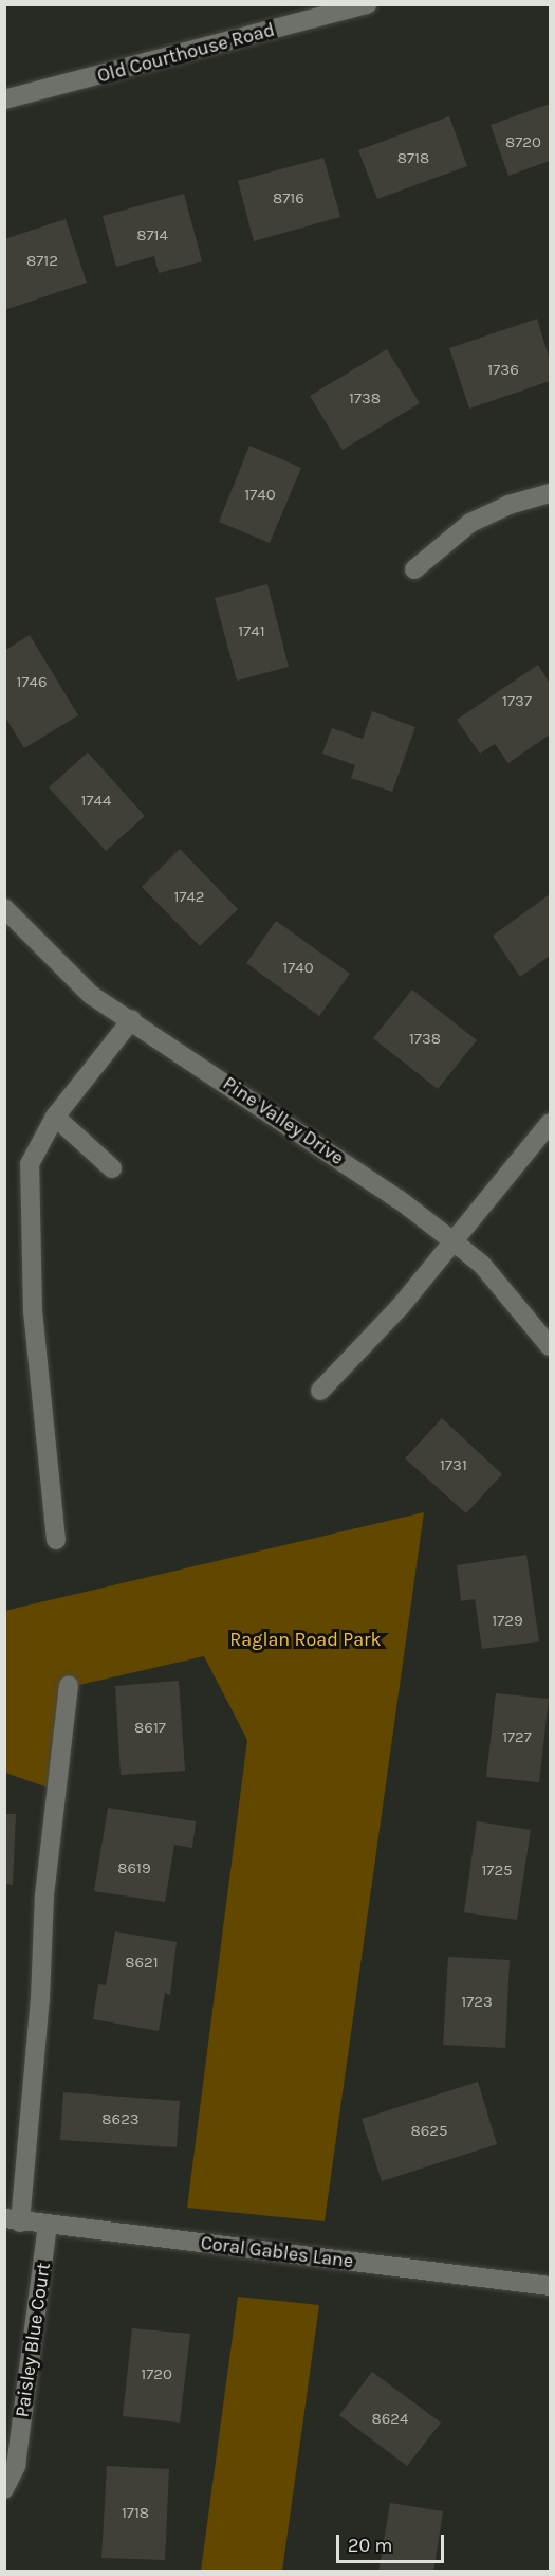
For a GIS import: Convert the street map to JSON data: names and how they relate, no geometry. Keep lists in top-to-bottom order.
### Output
{
  "streets": {
    "street": [
      "Old Courthouse Road",
      "Pine Valley Drive",
      "Coral Gables Lane",
      "Paisley Blue Court"
    ]
  },
  "crossings": [
    ["Coral Gables Lane", "Paisley Blue Court"]
  ],
  "parks": ["Raglan Road Park"],
  "house_numbers": [
    "8720",
    "8718",
    "8716",
    "8714",
    "8712",
    "1736",
    "1738",
    "1740",
    "1741",
    "1746",
    "1737",
    "1744",
    "1742",
    "1740",
    "1738",
    "1731",
    "1729",
    "8617",
    "1727",
    "8619",
    "1725",
    "8621",
    "1723",
    "8623",
    "8625",
    "1720",
    "8624",
    "1718"
  ],
  "scale_bar": "20 m"
}
